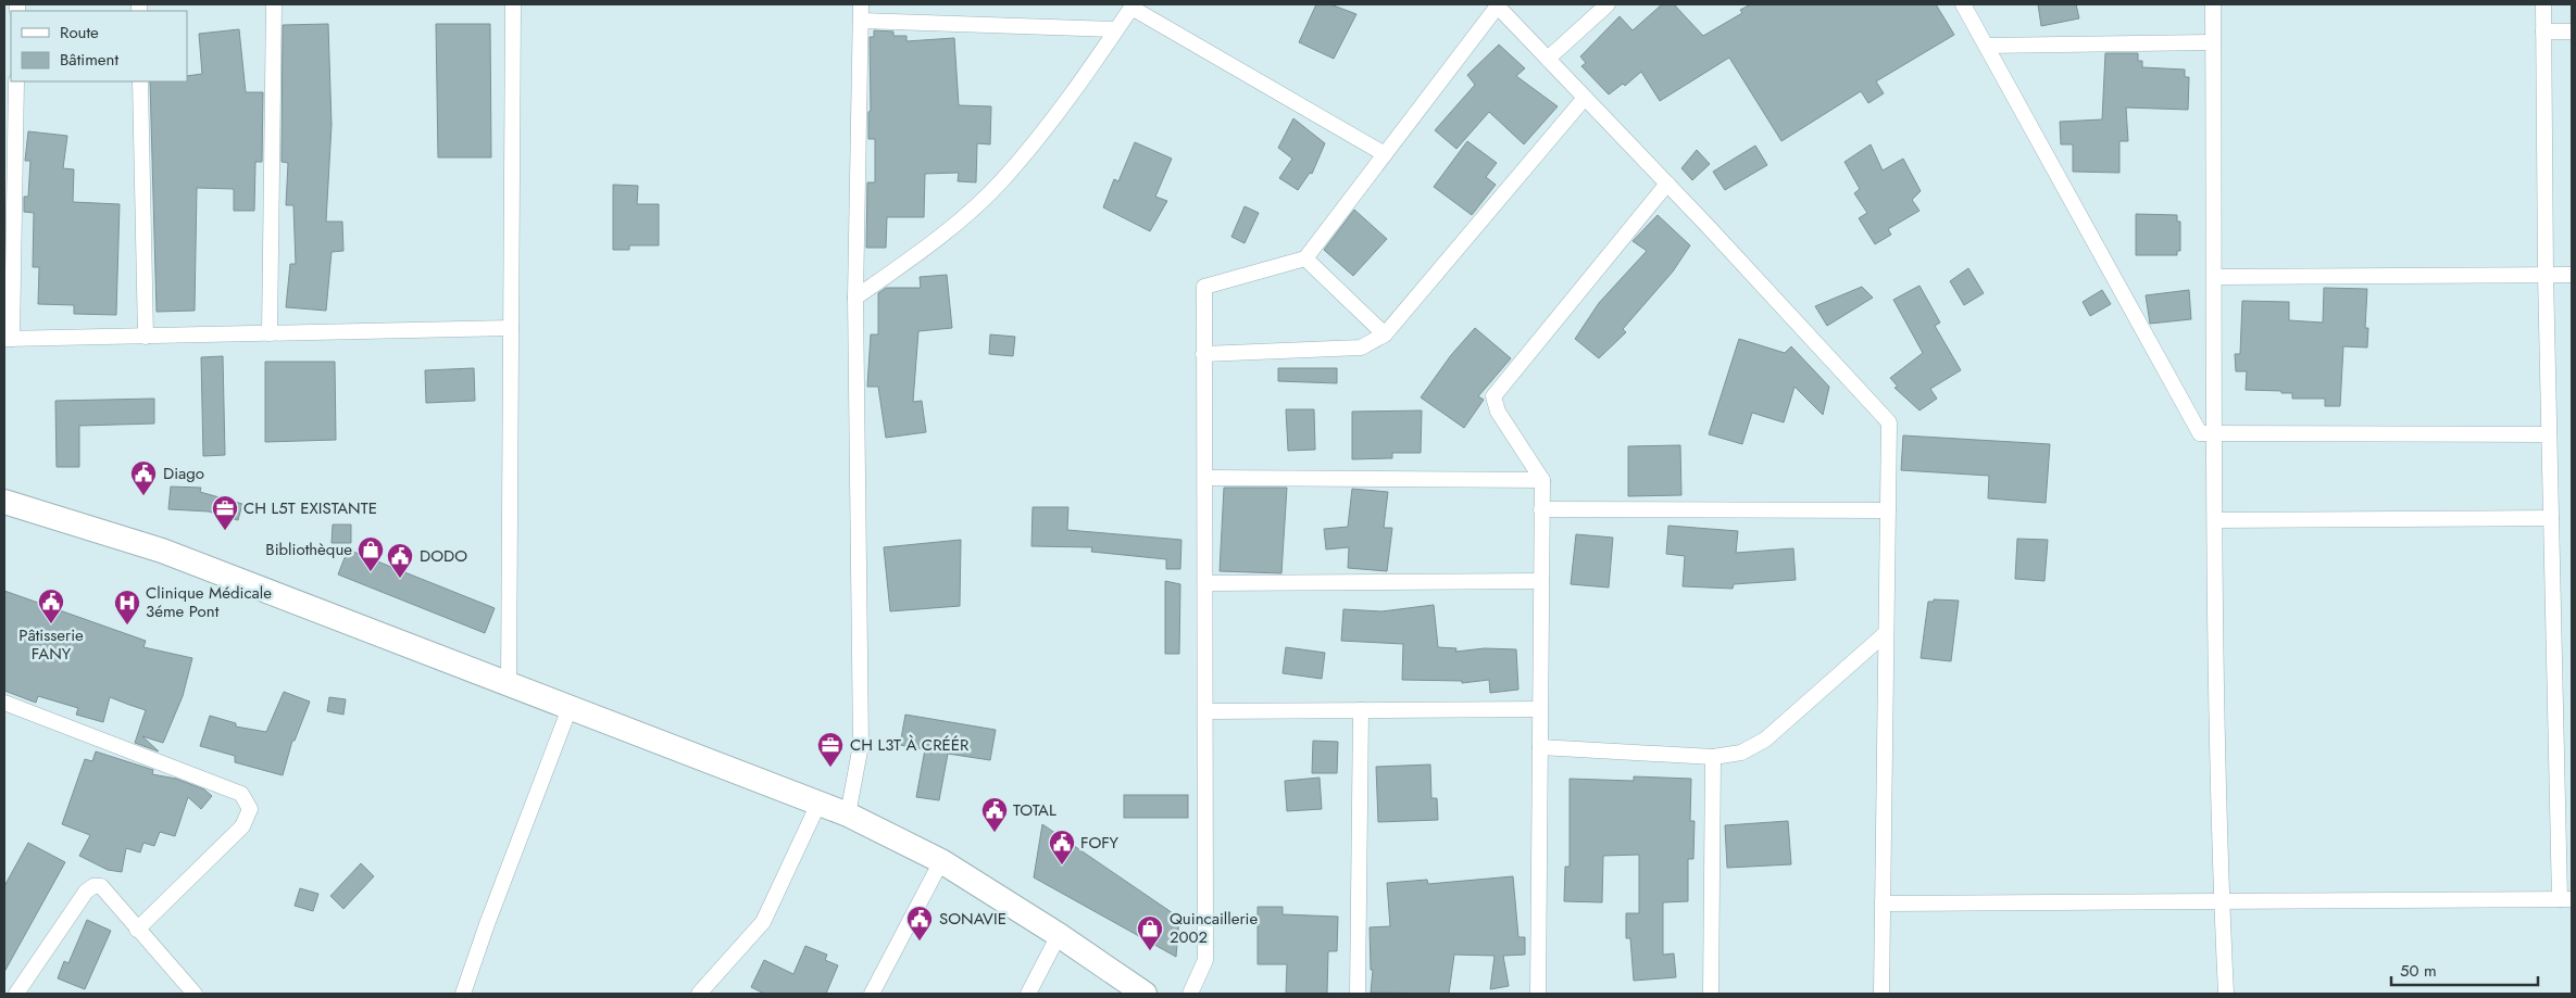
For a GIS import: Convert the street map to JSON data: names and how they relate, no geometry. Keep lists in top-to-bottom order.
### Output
{
  "places": {
    "public building": [
      "Diago",
      "DODO",
      "Pâtisserie FANY",
      "TOTAL",
      "FOFY",
      "SONAVIE"
    ],
    "office": ["CH L5T EXISTANTE", "CH L3T À CRÉÉR"],
    "shop": ["Bibliothèque", "Quincaillerie 2002"],
    "hospital": ["Clinique Médicale 3éme Pont"]
  },
  "legend": ["Route", "Bâtiment"],
  "scale_bar": "50 m"
}
